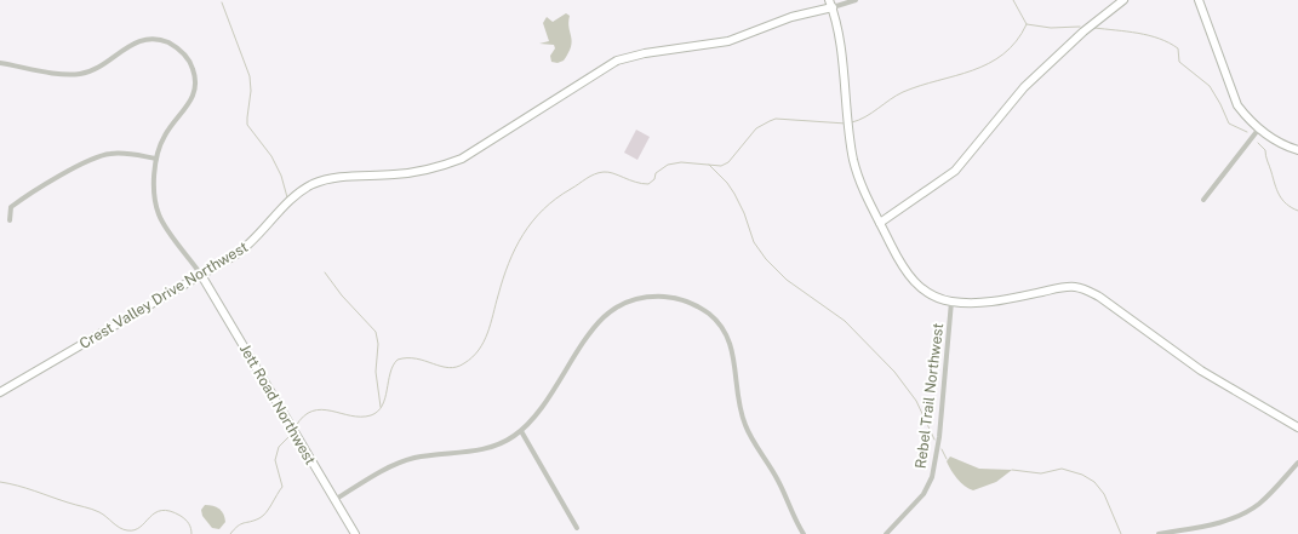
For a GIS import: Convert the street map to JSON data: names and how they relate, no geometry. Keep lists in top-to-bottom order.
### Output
{
  "streets": {
    "street": ["Crest Valley Drive Northwest", "Rebel Trail Northwest", "Jett Road Northwest"]
  },
  "crossings": [
    ["Crest Valley Drive Northwest", "Jett Road Northwest"]
  ]
}
